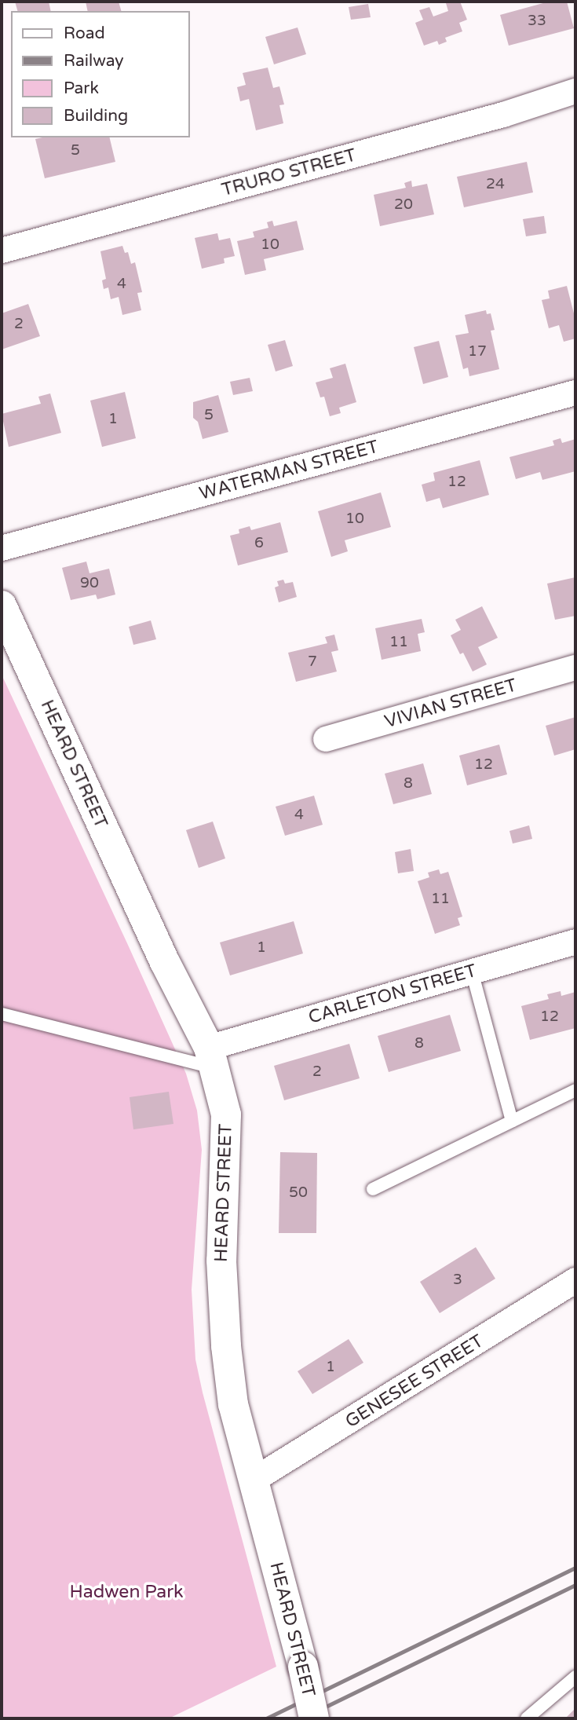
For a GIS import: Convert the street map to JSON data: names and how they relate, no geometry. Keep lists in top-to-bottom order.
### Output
{
  "streets": {
    "street": [
      "TRURO STREET",
      "WATERMAN STREET",
      "VIVIAN STREET",
      "HEARD STREET",
      "CARLETON STREET",
      "GENESEE STREET"
    ]
  },
  "crossings": [
    ["HEARD STREET", "CARLETON STREET"],
    ["HEARD STREET", "GENESEE STREET"]
  ],
  "parks": ["Hadwen Park"],
  "house_numbers": [
    "33",
    "5",
    "24",
    "20",
    "10",
    "4",
    "2",
    "17",
    "5",
    "1",
    "12",
    "10",
    "6",
    "90",
    "11",
    "7",
    "12",
    "8",
    "4",
    "11",
    "1",
    "12",
    "8",
    "2",
    "50",
    "3",
    "1"
  ],
  "legend": [
    "Road",
    "Railway",
    "Park",
    "Building"
  ]
}
